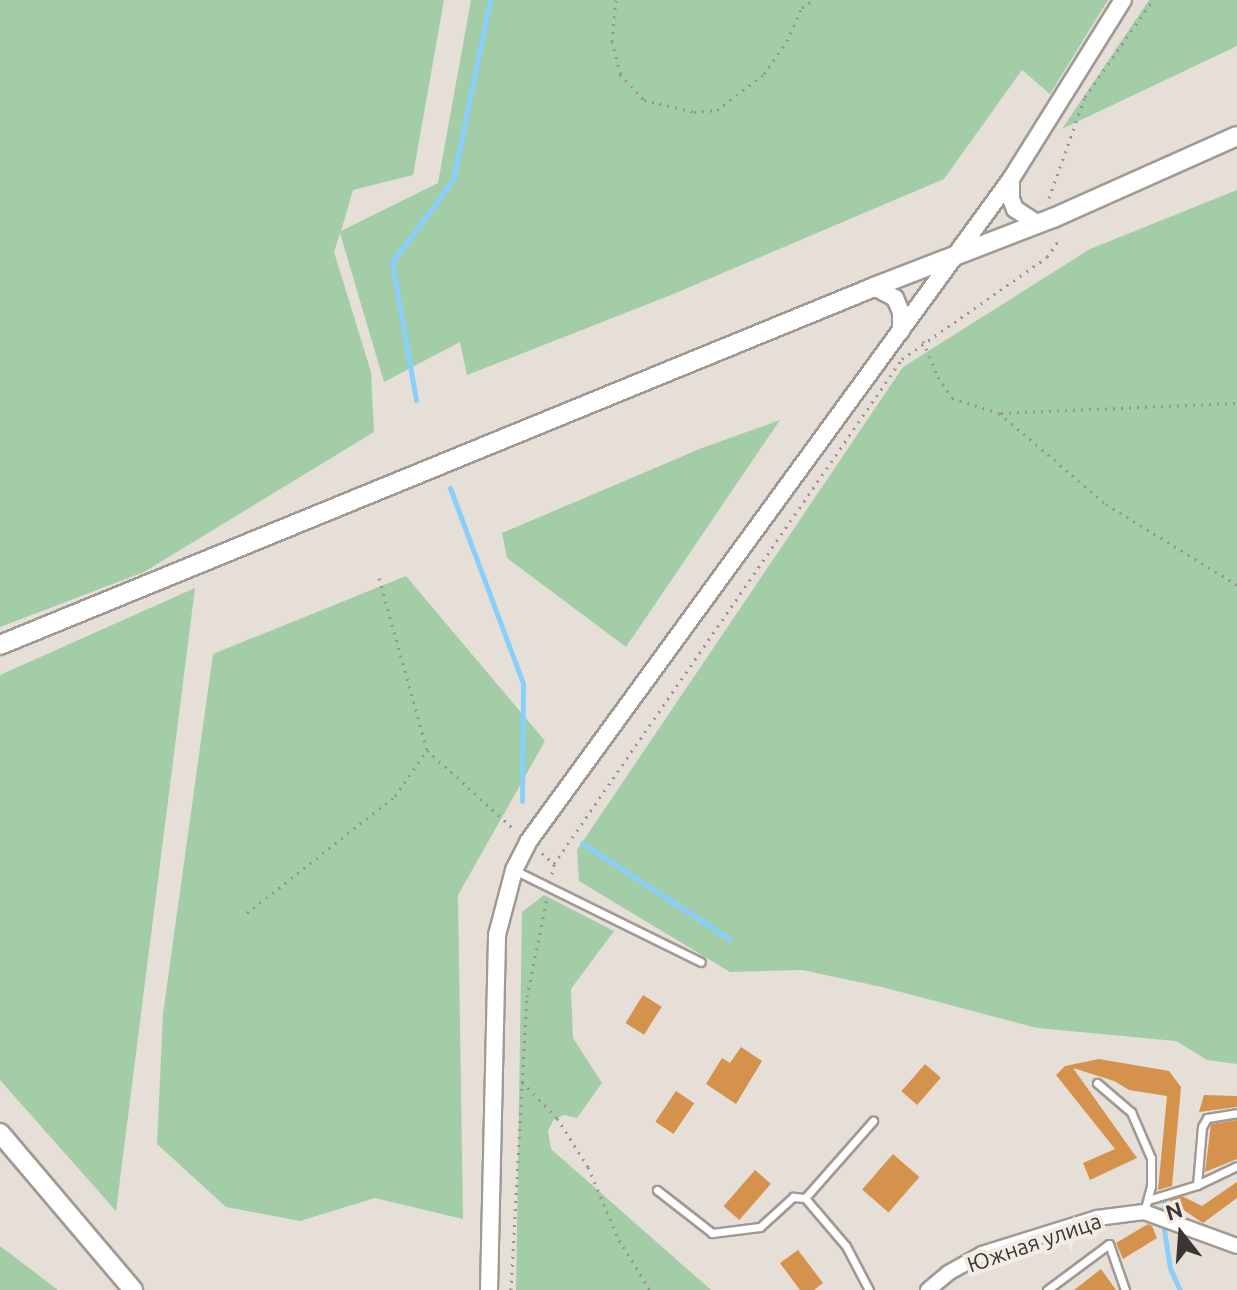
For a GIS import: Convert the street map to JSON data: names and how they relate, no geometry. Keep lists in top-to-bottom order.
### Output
{
  "streets": {
    "street": ["Южная улица"]
  },
  "north": "top"
}
